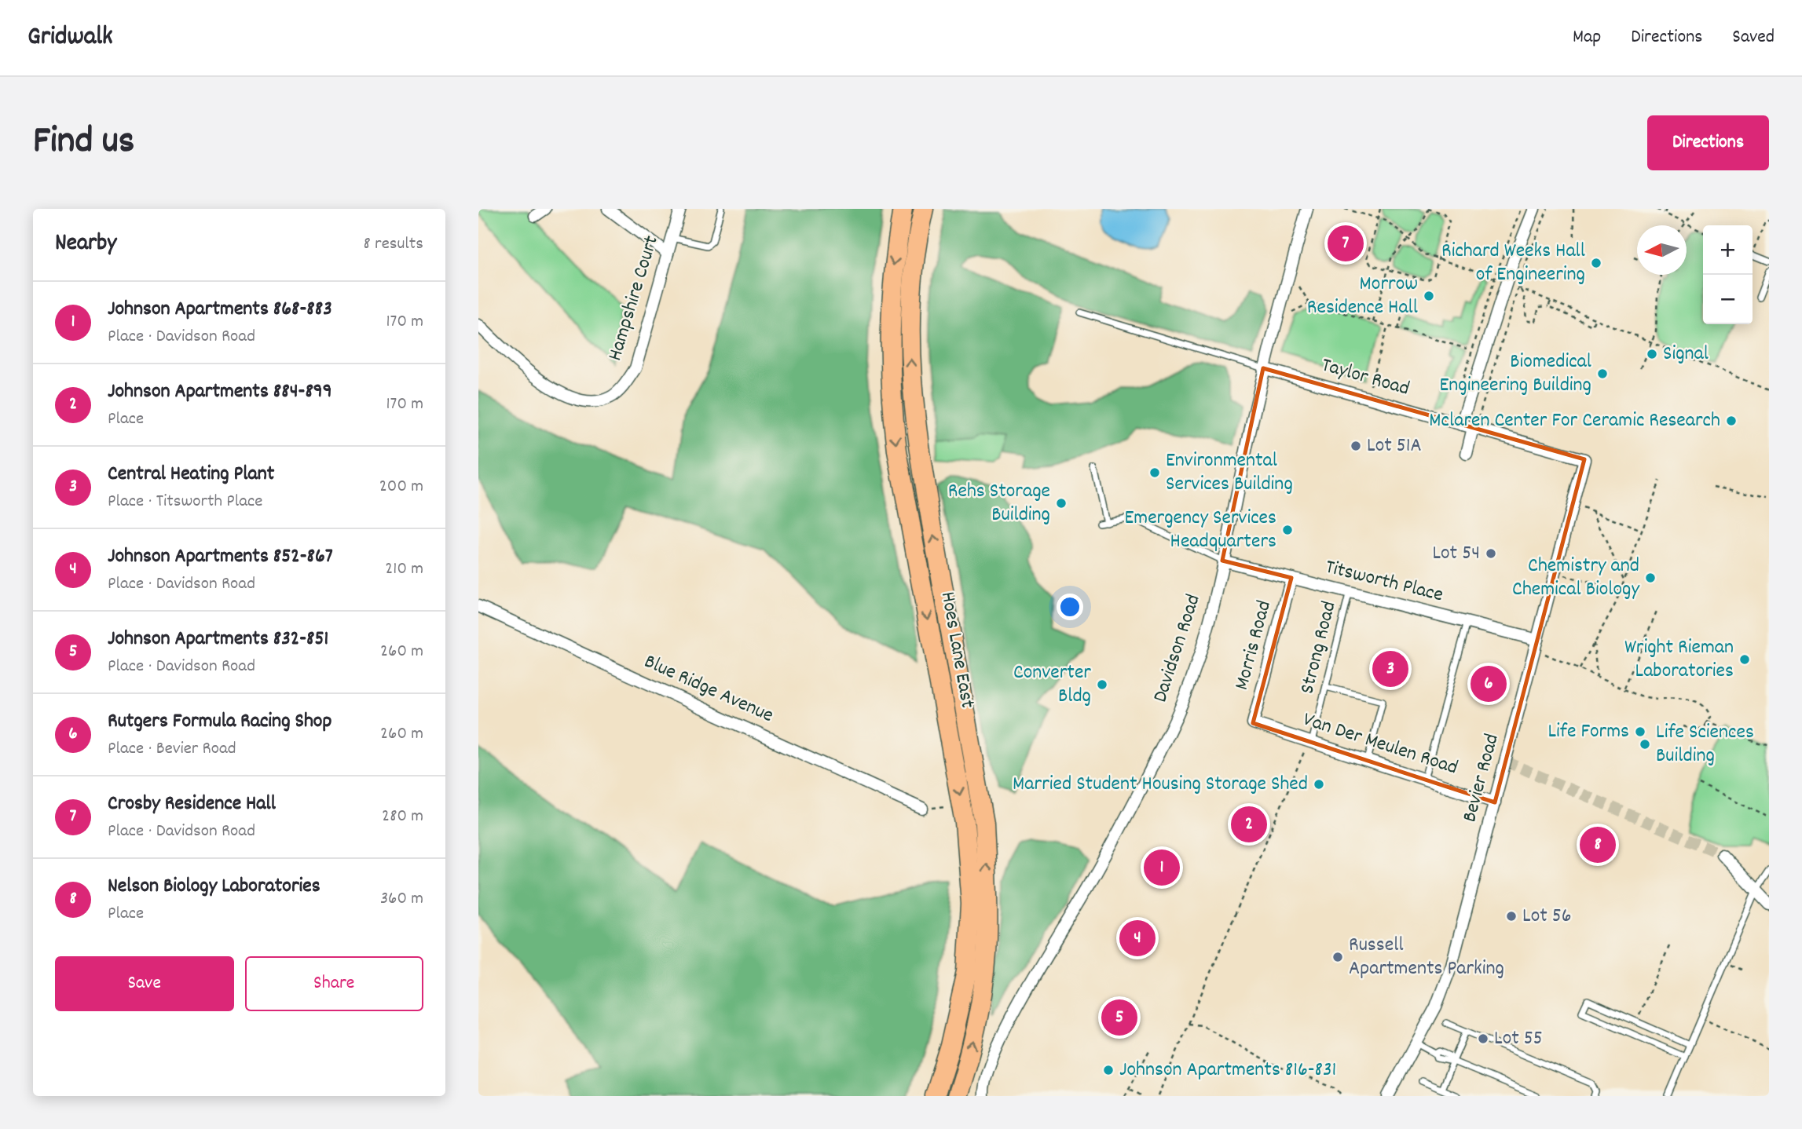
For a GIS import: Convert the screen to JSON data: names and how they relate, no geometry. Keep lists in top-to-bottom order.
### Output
{
  "streets": {
    "highway": ["Hoes Lane East"],
    "street": [
      "Hampshire Court",
      "Taylor Road",
      "Titsworth Place",
      "Morris Road",
      "Davidson Road",
      "Blue Ridge Avenue",
      "Van Der Meulen Road",
      "Bevier Road"
    ],
    "lane": ["Strong Road"]
  },
  "crossings": [
    ["Taylor Road", "Davidson Road"],
    ["Taylor Road", "Bevier Road"],
    ["Titsworth Place", "Morris Road"],
    ["Titsworth Place", "Strong Road"],
    ["Titsworth Place", "Davidson Road"],
    ["Titsworth Place", "Bevier Road"],
    ["Morris Road", "Van Der Meulen Road"],
    ["Strong Road", "Van Der Meulen Road"],
    ["Van Der Meulen Road", "Bevier Road"]
  ],
  "places": [
    "Richard Weeks Hall of Engineering",
    "Morrow Residence Hall",
    "Signal",
    "Biomedical Engineering Building",
    "Mclaren Center For Ceramic Research",
    "Lot 51A",
    "Environmental Services Building",
    "Rehs Storage Building",
    "Emergency Services Headquarters",
    "Lot 54",
    "Chemistry and Chemical Biology",
    "Wright Rieman Laboratories",
    "Converter Bldg",
    "Life Forms",
    "Life Sciences Building",
    "Married Student Housing Storage Shed",
    "Lot 56",
    "Russell Apartments Parking",
    "Lot 55",
    "Johnson Apartments 816-831"
  ],
  "north": "left",
  "page": {
    "header": "Gridwalk",
    "nav": ["Map", "Directions", "Saved"],
    "title": "Find us",
    "buttons": [
      "Directions",
      ["Save", "Share"]
    ],
    "heading": ["Nearby", "8 results"],
    "pins": [
      "7",
      "3",
      "6",
      "2",
      "8",
      "1",
      "4",
      "5"
    ],
    "map_buttons": ["+", "−"],
    "list": [
      {
        "mark": "1",
        "name": "Johnson Apartments 868-883",
        "note": "Place · Davidson Road",
        "value": "170 m"
      },
      {
        "mark": "2",
        "name": "Johnson Apartments 884-899",
        "note": "Place",
        "value": "170 m"
      },
      {
        "mark": "3",
        "name": "Central Heating Plant",
        "note": "Place · Titsworth Place",
        "value": "200 m"
      },
      {
        "mark": "4",
        "name": "Johnson Apartments 852-867",
        "note": "Place · Davidson Road",
        "value": "210 m"
      },
      {
        "mark": "5",
        "name": "Johnson Apartments 832-851",
        "note": "Place · Davidson Road",
        "value": "260 m"
      },
      {
        "mark": "6",
        "name": "Rutgers Formula Racing Shop",
        "note": "Place · Bevier Road",
        "value": "260 m"
      },
      {
        "mark": "7",
        "name": "Crosby Residence Hall",
        "note": "Place · Davidson Road",
        "value": "280 m"
      },
      {
        "mark": "8",
        "name": "Nelson Biology Laboratories",
        "note": "Place",
        "value": "360 m"
      }
    ]
  }
}
